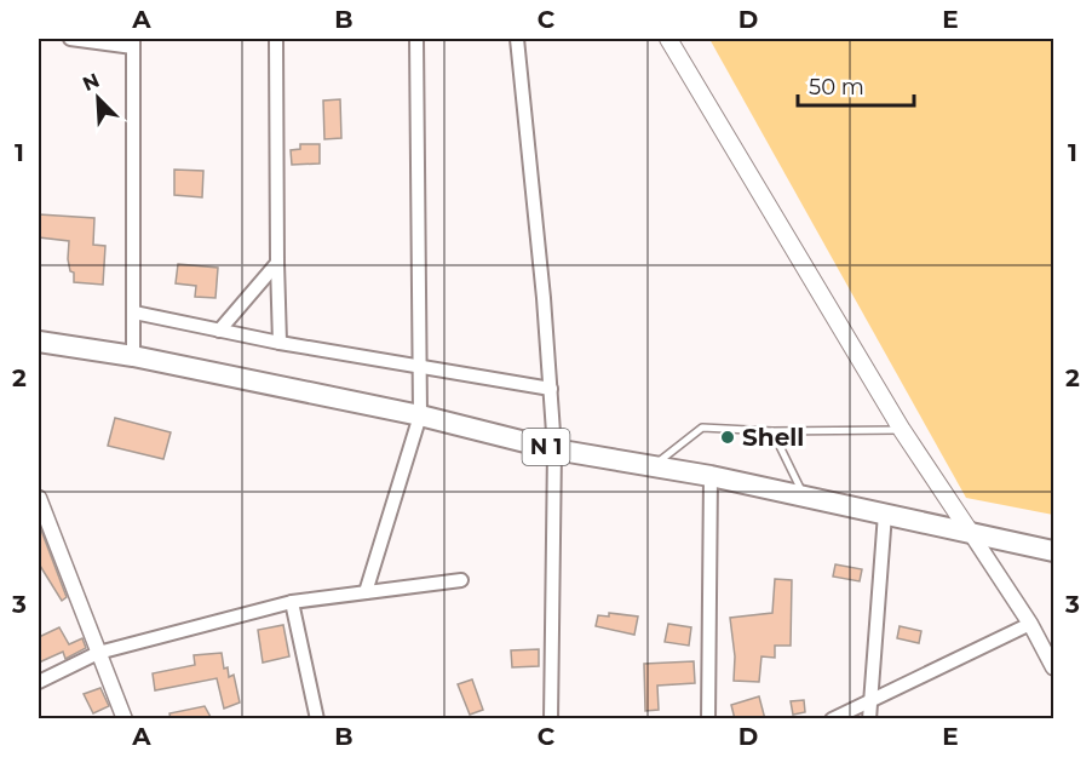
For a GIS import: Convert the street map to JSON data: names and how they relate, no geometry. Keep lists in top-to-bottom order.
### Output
{
  "streets": {
    "highway": ["N 1"]
  },
  "places": ["Shell"],
  "scale_bar": "50 m",
  "north": "top left",
  "grid": {
    "columns": [
      "A",
      "B",
      "C",
      "D",
      "E"
    ],
    "rows": ["1", "2", "3"]
  }
}
